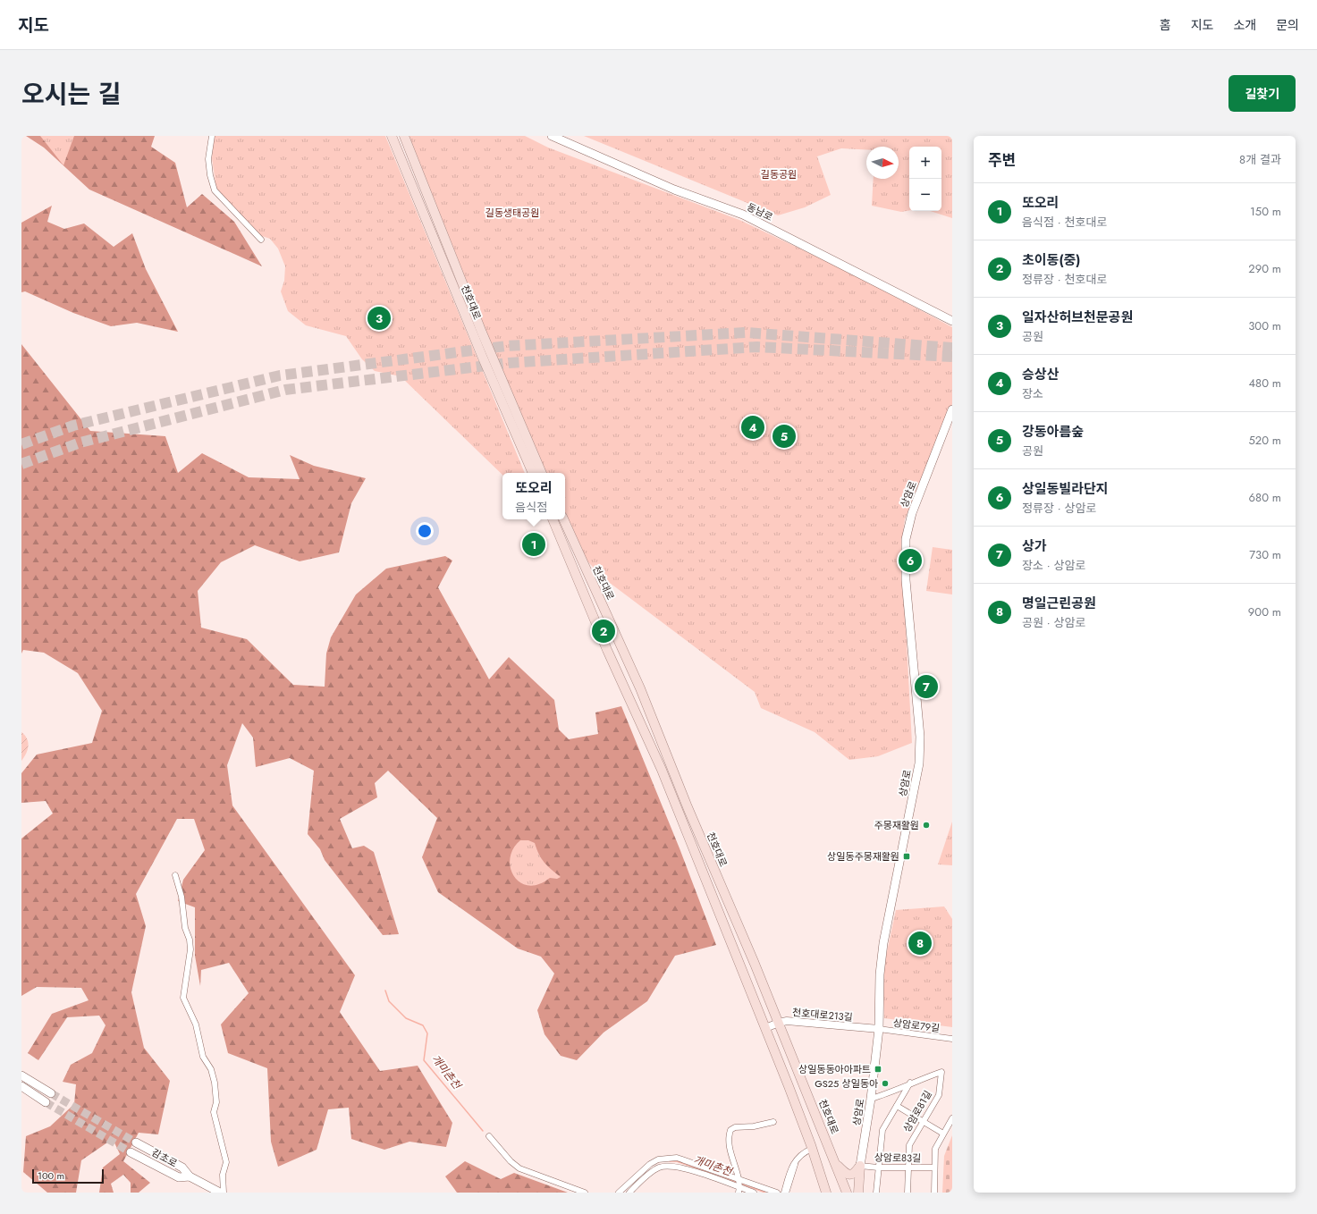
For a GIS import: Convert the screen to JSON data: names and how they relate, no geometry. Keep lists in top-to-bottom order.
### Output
{
  "streets": {
    "main road": [
      "동남로",
      "천호대로",
      "상암로",
      "감초로"
    ],
    "street": [
      "천호대로213길",
      "상암로79길",
      "상암로81길",
      "상암로83길"
    ]
  },
  "crossings": [
    ["천호대로", "천호대로213길"],
    ["상암로", "천호대로213길"],
    ["상암로", "상암로79길"],
    ["상암로", "상암로81길"],
    ["상암로", "상암로83길"],
    ["천호대로213길", "상암로79길"],
    ["상암로81길", "상암로83길"]
  ],
  "water": ["개미촌천"],
  "parks": ["길동공원", "길동생태공원"],
  "places": {
    "other": ["주몽재활원", "GS25 상일동아"],
    "transit": ["상일동주몽재활원", "상일동동아아파트"]
  },
  "scale_bar": "100 m",
  "north": "right",
  "page": {
    "header": "지도",
    "nav": [
      "홈",
      "지도",
      "소개",
      "문의"
    ],
    "title": "오시는 길",
    "buttons": "길찾기",
    "heading": ["주변", "8개 결과"],
    "map_buttons": ["+", "−"],
    "list": [
      {
        "mark": "1",
        "name": "또오리",
        "note": "음식점 · 천호대로",
        "value": "150 m"
      },
      {
        "mark": "2",
        "name": "초이동(중)",
        "note": "정류장 · 천호대로",
        "value": "290 m"
      },
      {
        "mark": "3",
        "name": "일자산허브천문공원",
        "note": "공원",
        "value": "300 m"
      },
      {
        "mark": "4",
        "name": "승상산",
        "note": "장소",
        "value": "480 m"
      },
      {
        "mark": "5",
        "name": "강동아름숲",
        "note": "공원",
        "value": "520 m"
      },
      {
        "mark": "6",
        "name": "상일동빌라단지",
        "note": "정류장 · 상암로",
        "value": "680 m"
      },
      {
        "mark": "7",
        "name": "상가",
        "note": "장소 · 상암로",
        "value": "730 m"
      },
      {
        "mark": "8",
        "name": "명일근린공원",
        "note": "공원 · 상암로",
        "value": "900 m"
      }
    ],
    "pins": [
      "3",
      "4",
      "5",
      "1",
      "6",
      "2",
      "7",
      "8"
    ],
    "popup": ["또오리", "음식점"],
    "scale": "100 m"
  }
}
